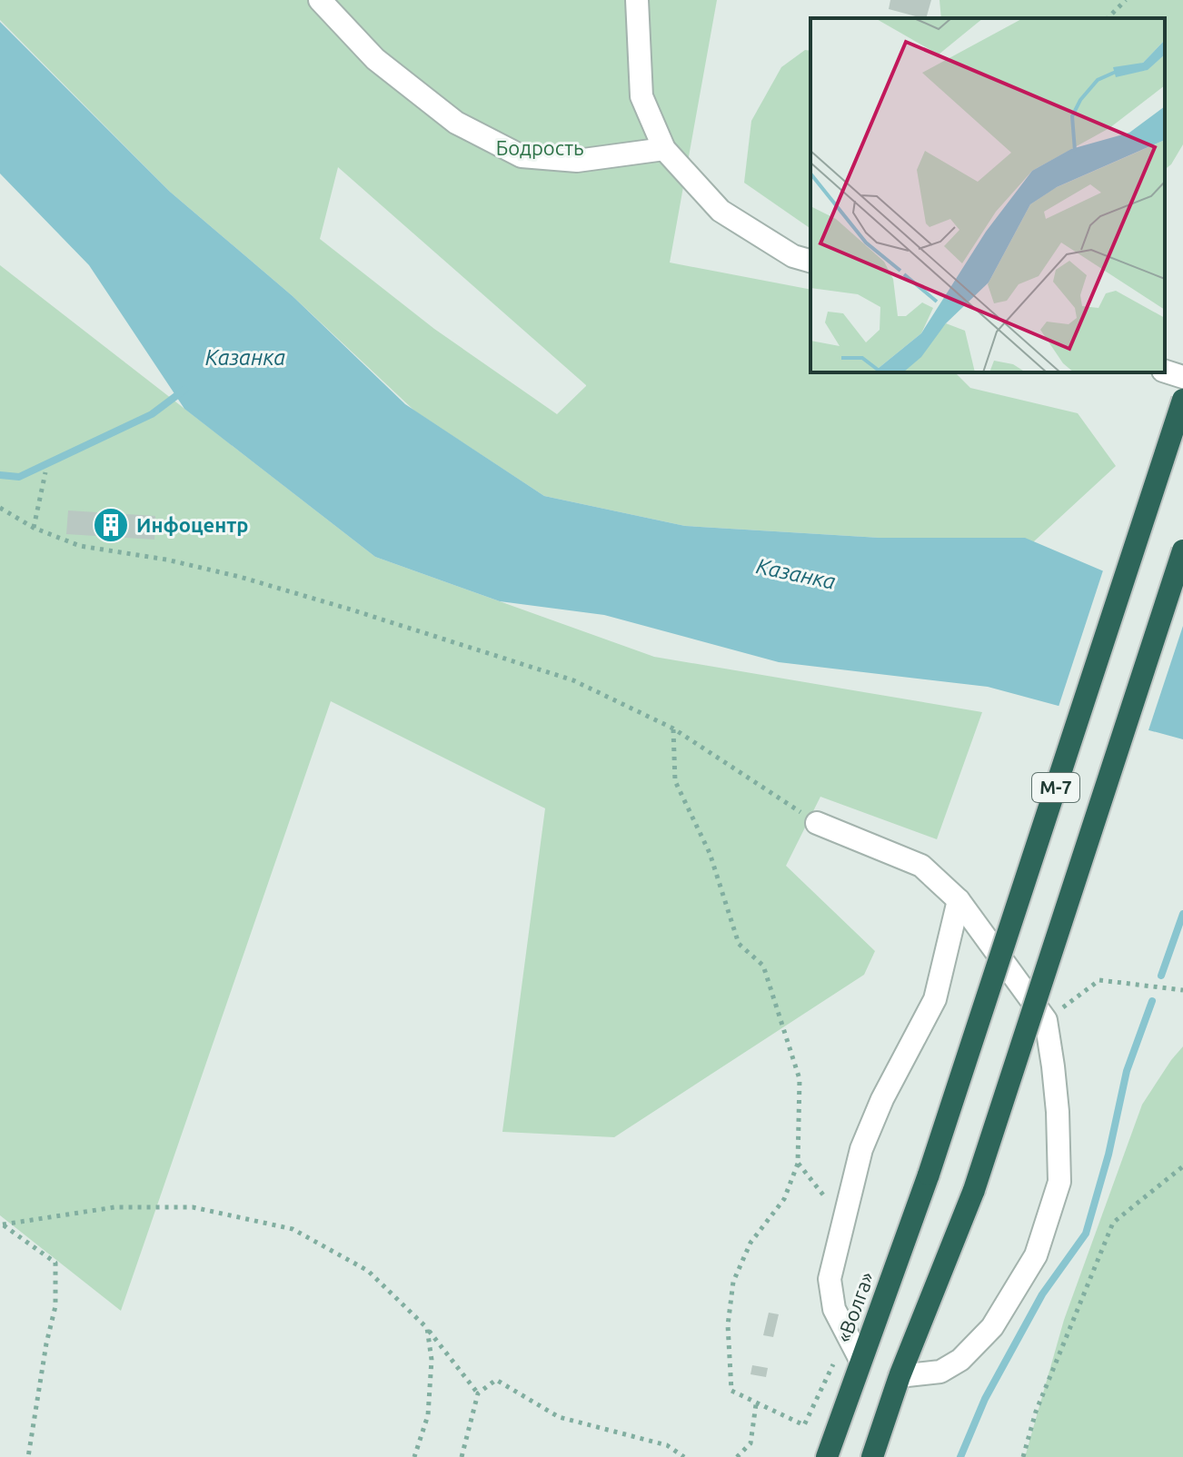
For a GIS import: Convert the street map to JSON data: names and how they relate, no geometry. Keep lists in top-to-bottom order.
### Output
{
  "streets": {
    "highway": ["М-7", "«Волга»"]
  },
  "water": ["Казанка"],
  "parks": ["Бодрость"],
  "places": {
    "building": ["Инфоцентр"]
  }
}
